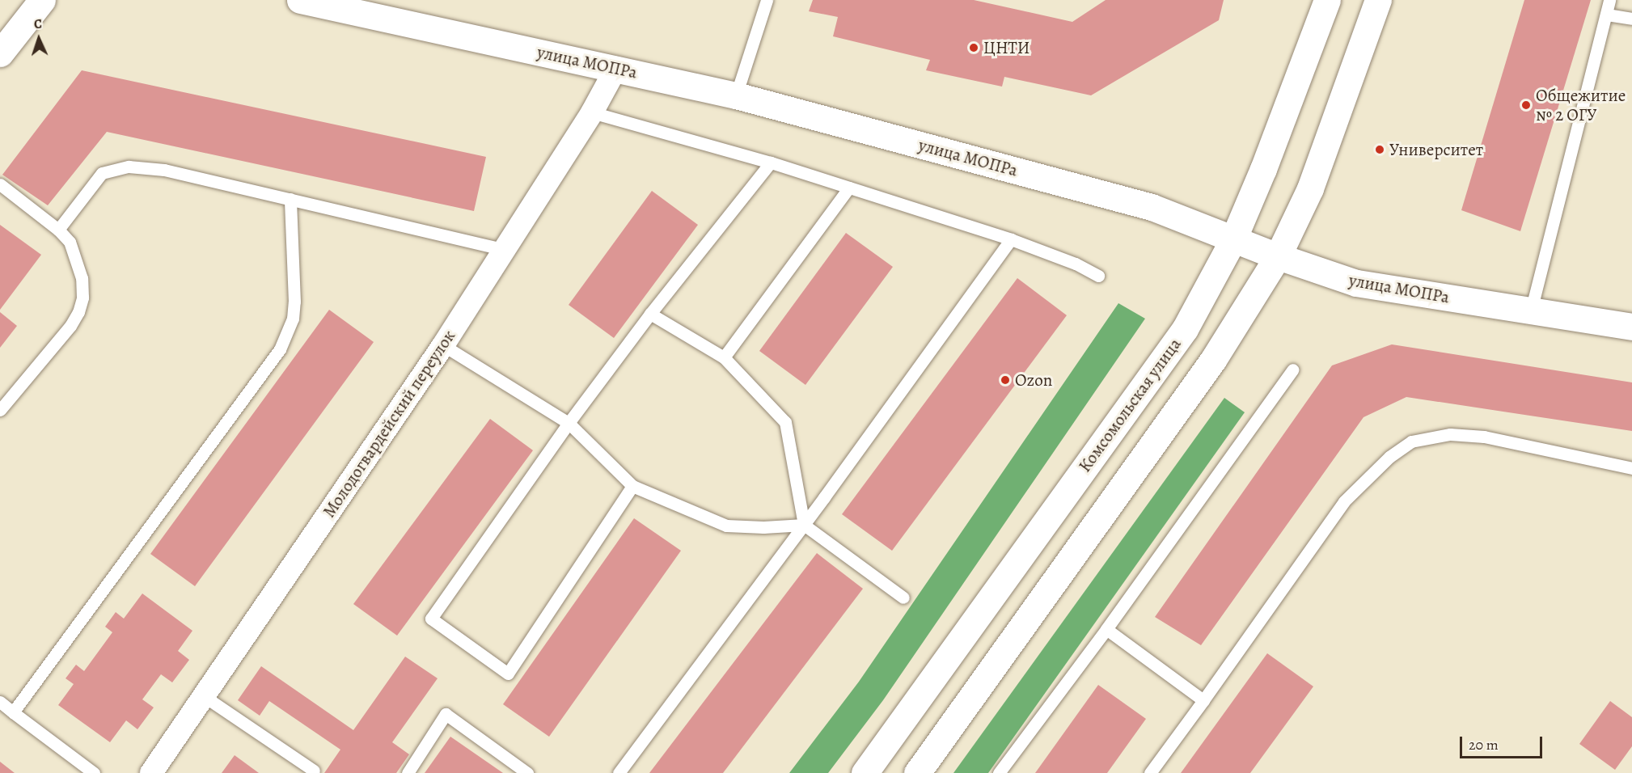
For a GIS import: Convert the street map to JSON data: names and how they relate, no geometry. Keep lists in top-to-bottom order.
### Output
{
  "streets": {
    "main road": ["улица МОПРа", "Комсомольская улица"],
    "street": ["Молодогвардейский переулок"]
  },
  "crossings": [
    ["улица МОПРа", "Комсомольская улица"],
    ["улица МОПРа", "Молодогвардейский переулок"]
  ],
  "places": [
    "ЦНТИ",
    "Общежитие № 2 ОГУ",
    "Университет",
    "Ozon"
  ],
  "scale_bar": "20 m",
  "north": "top"
}
